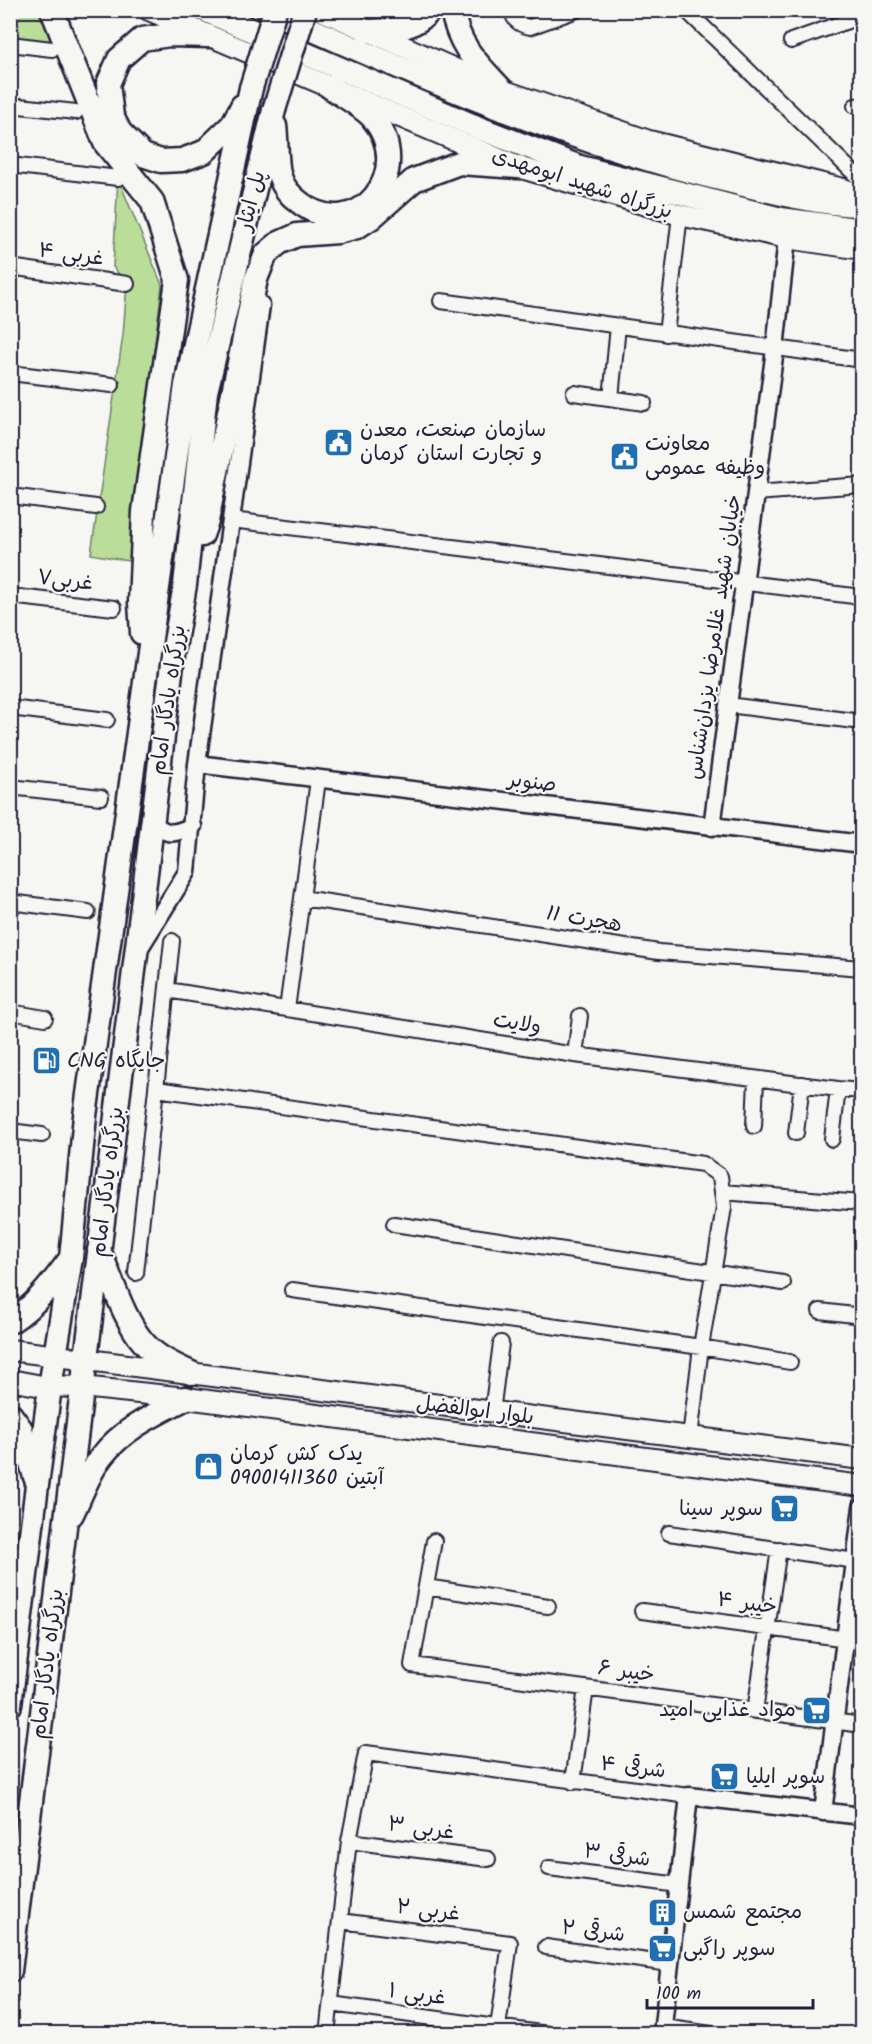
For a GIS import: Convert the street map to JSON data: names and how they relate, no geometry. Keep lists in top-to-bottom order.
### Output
{
  "streets": {
    "highway": ["بزرگراه شهید ابومهدی", "پل ایثار", "بزرگراه یادگار امام"],
    "main road": ["بلوار ابوالفضل"],
    "street": [
      "غربی ۴",
      "غربی۷",
      "خیابان شهید غلامرضا یزدان‌شناس",
      "صنوبر",
      "هجرت 11",
      "ولایت",
      "خیبر ۴",
      "خیبر ۶",
      "۴ شرقی",
      "۳ غربی",
      "۳ شرقی",
      "۲ غربی",
      "۲ شرقی",
      "۱ غربی"
    ]
  },
  "crossings": [
    ["بزرگراه شهید ابومهدی", "خیابان شهید غلامرضا یزدان‌شناس"],
    ["پل ایثار", "بزرگراه یادگار امام"],
    ["خیابان شهید غلامرضا یزدان‌شناس", "صنوبر"],
    ["بزرگراه یادگار امام", "بلوار ابوالفضل"],
    ["۴ شرقی", "۳ غربی"],
    ["۲ غربی", "۱ غربی"]
  ],
  "places": {
    "public building": ["سازمان صنعت، معدن و تجارت استان کرمان", "معاونت وظیفه عمومی"],
    "fuel station": ["CNG جایگاه"],
    "shop": ["یدک کش کرمان آبتین 09001411360"],
    "supermarket": [
      "سوپر سینا",
      "مواد غذایی امید",
      "سوپر ایلیا",
      "سوپر راگبی"
    ],
    "building": ["مجتمع شمس"]
  },
  "scale_bar": "100 m"
}
